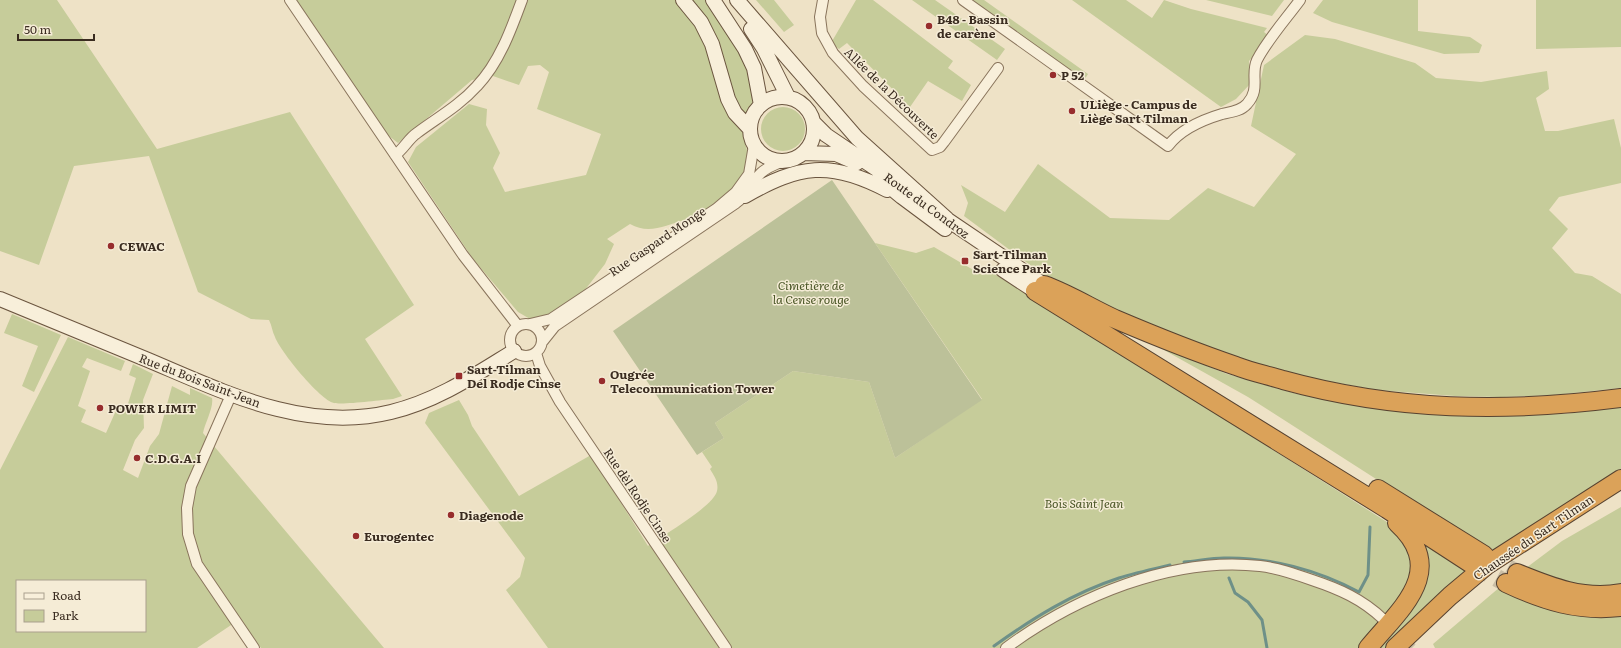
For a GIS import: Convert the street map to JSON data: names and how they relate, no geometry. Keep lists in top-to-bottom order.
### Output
{
  "streets": {
    "highway": ["Chaussée du Sart Tilman"],
    "main road": ["Route du Condroz", "Rue du Bois Saint-Jean"],
    "street": ["Allée de la Découverte", "Rue Gaspard Monge", "Rue dèl Rodje Cinse"]
  },
  "crossings": [
    ["Route du Condroz", "Rue Gaspard Monge"],
    ["Rue Gaspard Monge", "Rue du Bois Saint-Jean"],
    ["Rue Gaspard Monge", "Rue dèl Rodje Cinse"],
    ["Rue du Bois Saint-Jean", "Rue dèl Rodje Cinse"]
  ],
  "parks": ["Cimetière de la Cense rouge", "Bois Saint Jean"],
  "places": {
    "other": [
      "B48 - Bassin de carène",
      "P 52",
      "ULiège - Campus de Liège Sart Tilman",
      "CEWAC",
      "Ougrée Telecommunication Tower",
      "POWER LIMIT",
      "C.D.G.A.I",
      "Diagenode",
      "Eurogentec"
    ],
    "transit": ["Sart-Tilman Science Park", "Sart-Tilman Del Rodje Cinse"]
  },
  "legend": ["Road", "Park"],
  "scale_bar": "50 m"
}
